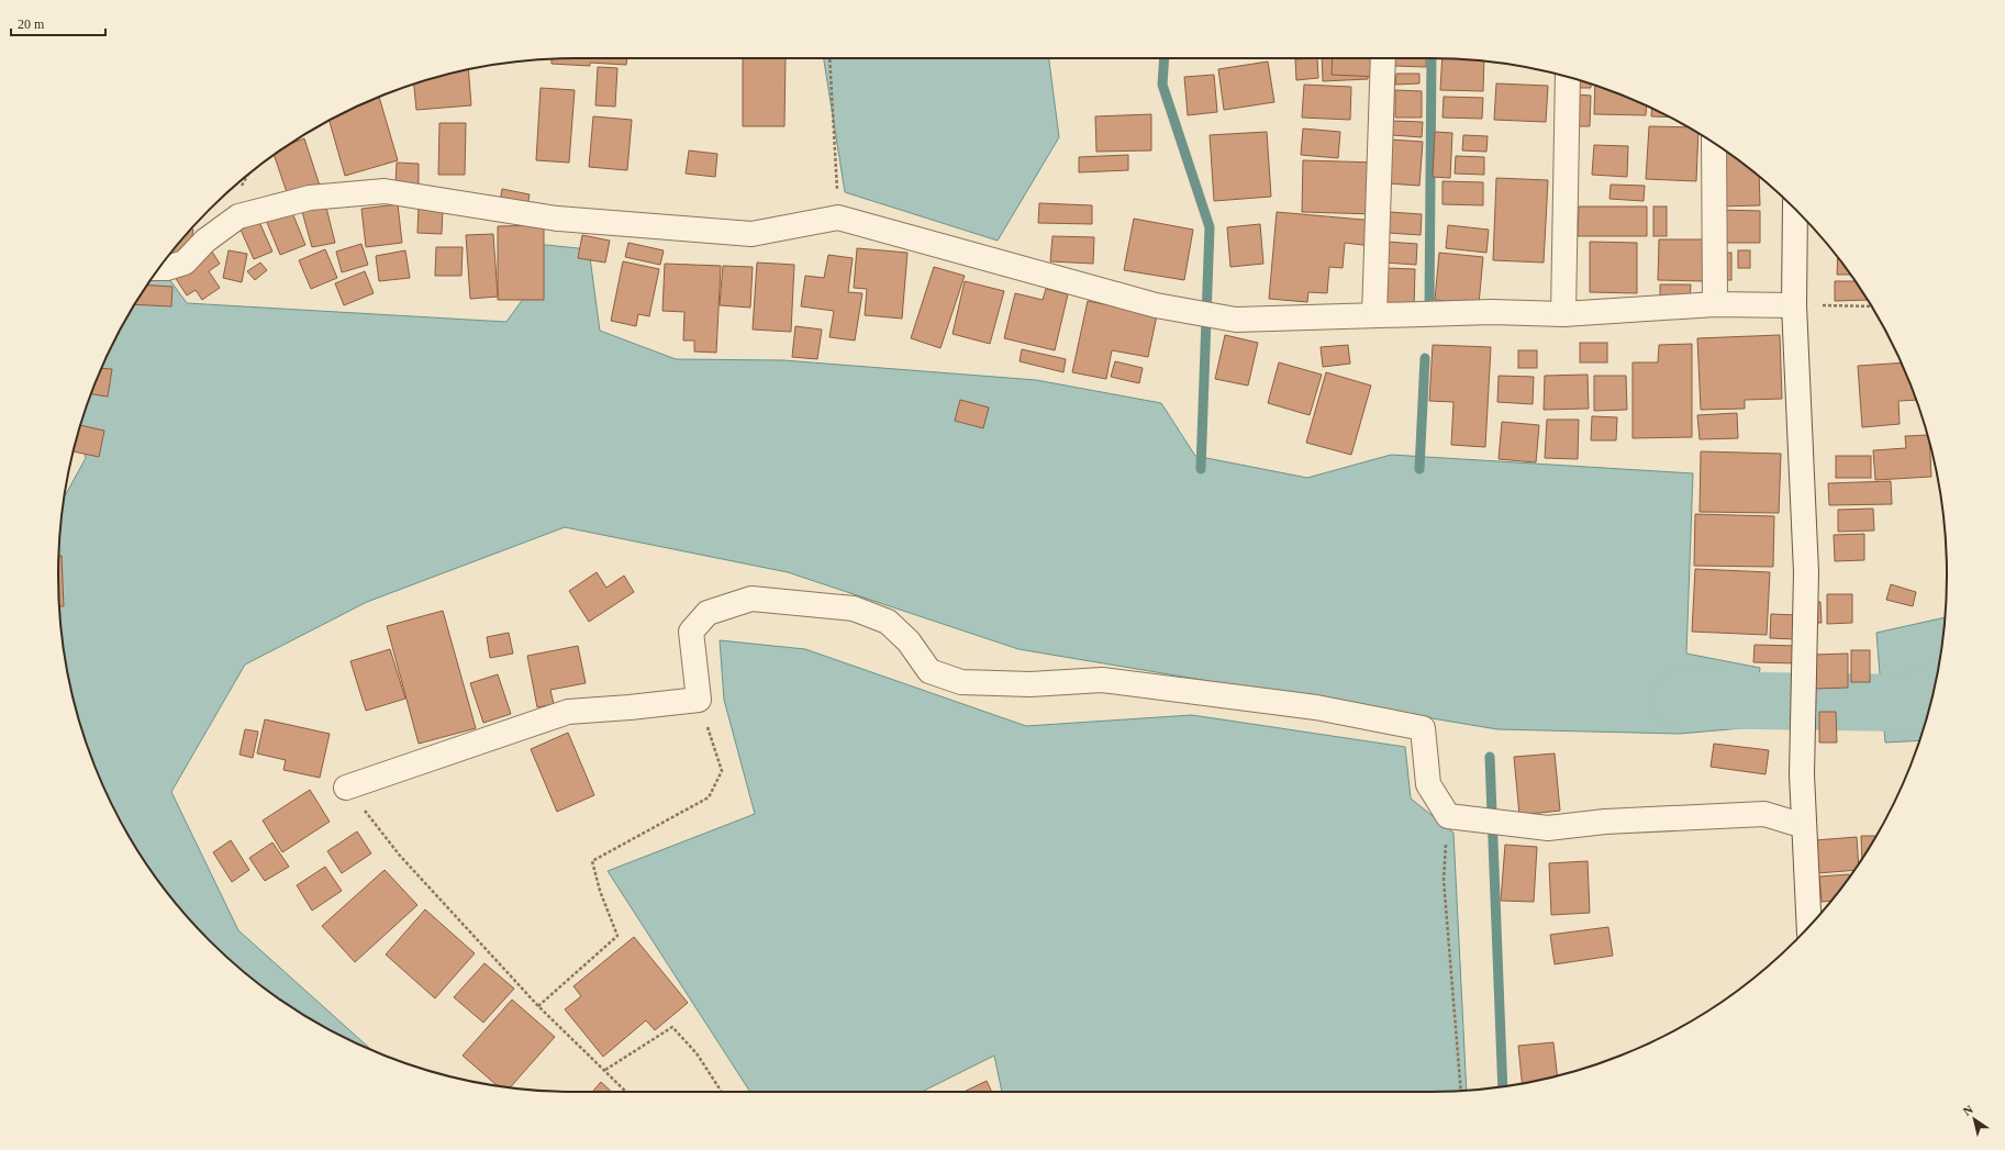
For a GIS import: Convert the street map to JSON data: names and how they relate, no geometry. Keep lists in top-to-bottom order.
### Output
{
  "scale_bar": "20 m",
  "north": "top left"
}
